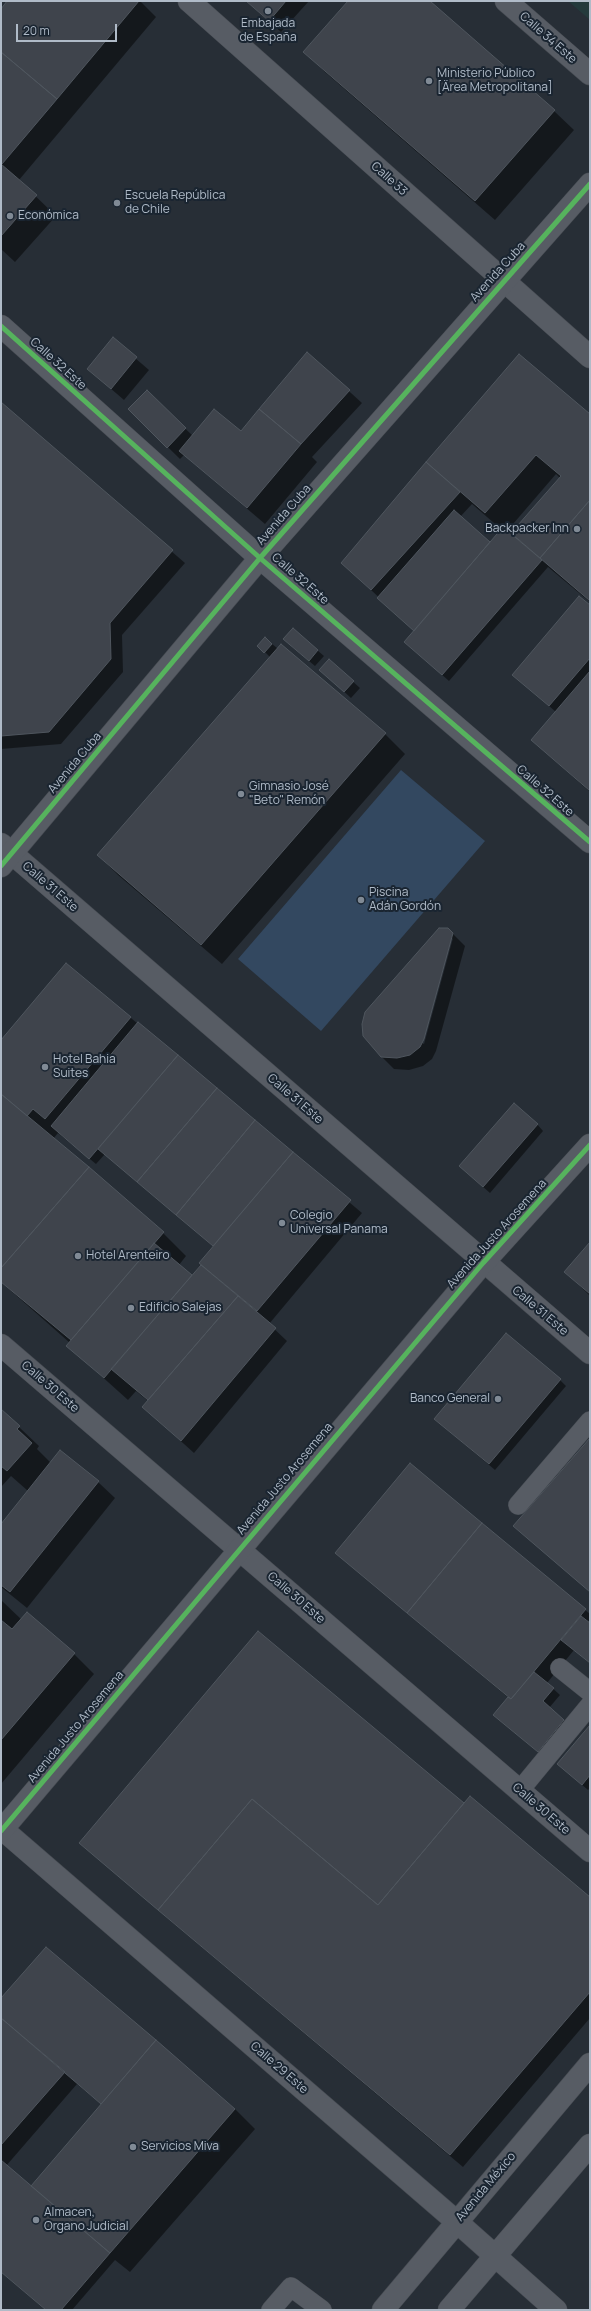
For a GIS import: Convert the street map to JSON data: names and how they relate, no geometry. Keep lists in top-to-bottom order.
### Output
{
  "streets": {
    "street": [
      "Calle 34 Este",
      "Calle 33",
      "Avenida Cuba",
      "Calle 32 Este",
      "Calle 31 Este",
      "Avenida Justo Arosemena",
      "Calle 30 Este",
      "Calle 29 Este",
      "Avenida México"
    ]
  },
  "crossings": [
    ["Calle 33", "Avenida Cuba"],
    ["Avenida Cuba", "Calle 32 Este"],
    ["Avenida Cuba", "Calle 31 Este"],
    ["Calle 31 Este", "Avenida Justo Arosemena"],
    ["Avenida Justo Arosemena", "Calle 30 Este"],
    ["Avenida Justo Arosemena", "Calle 29 Este"],
    ["Calle 29 Este", "Avenida México"]
  ],
  "places": [
    "Embajada de España",
    "Ministerio Público [Ärea Metropolitana]",
    "Escuela República de Chile",
    "Económica",
    "Backpacker Inn",
    "Gimnasio José \"Beto\" Remón",
    "Piscina Adán Gordón",
    "Hotel Bahia Suites",
    "Colegio Universal Panama",
    "Hotel Arenteiro",
    "Edificio Salejas",
    "Banco General",
    "Servicios Miva",
    "Almacen, Organo Judicial"
  ],
  "scale_bar": "20 m"
}
